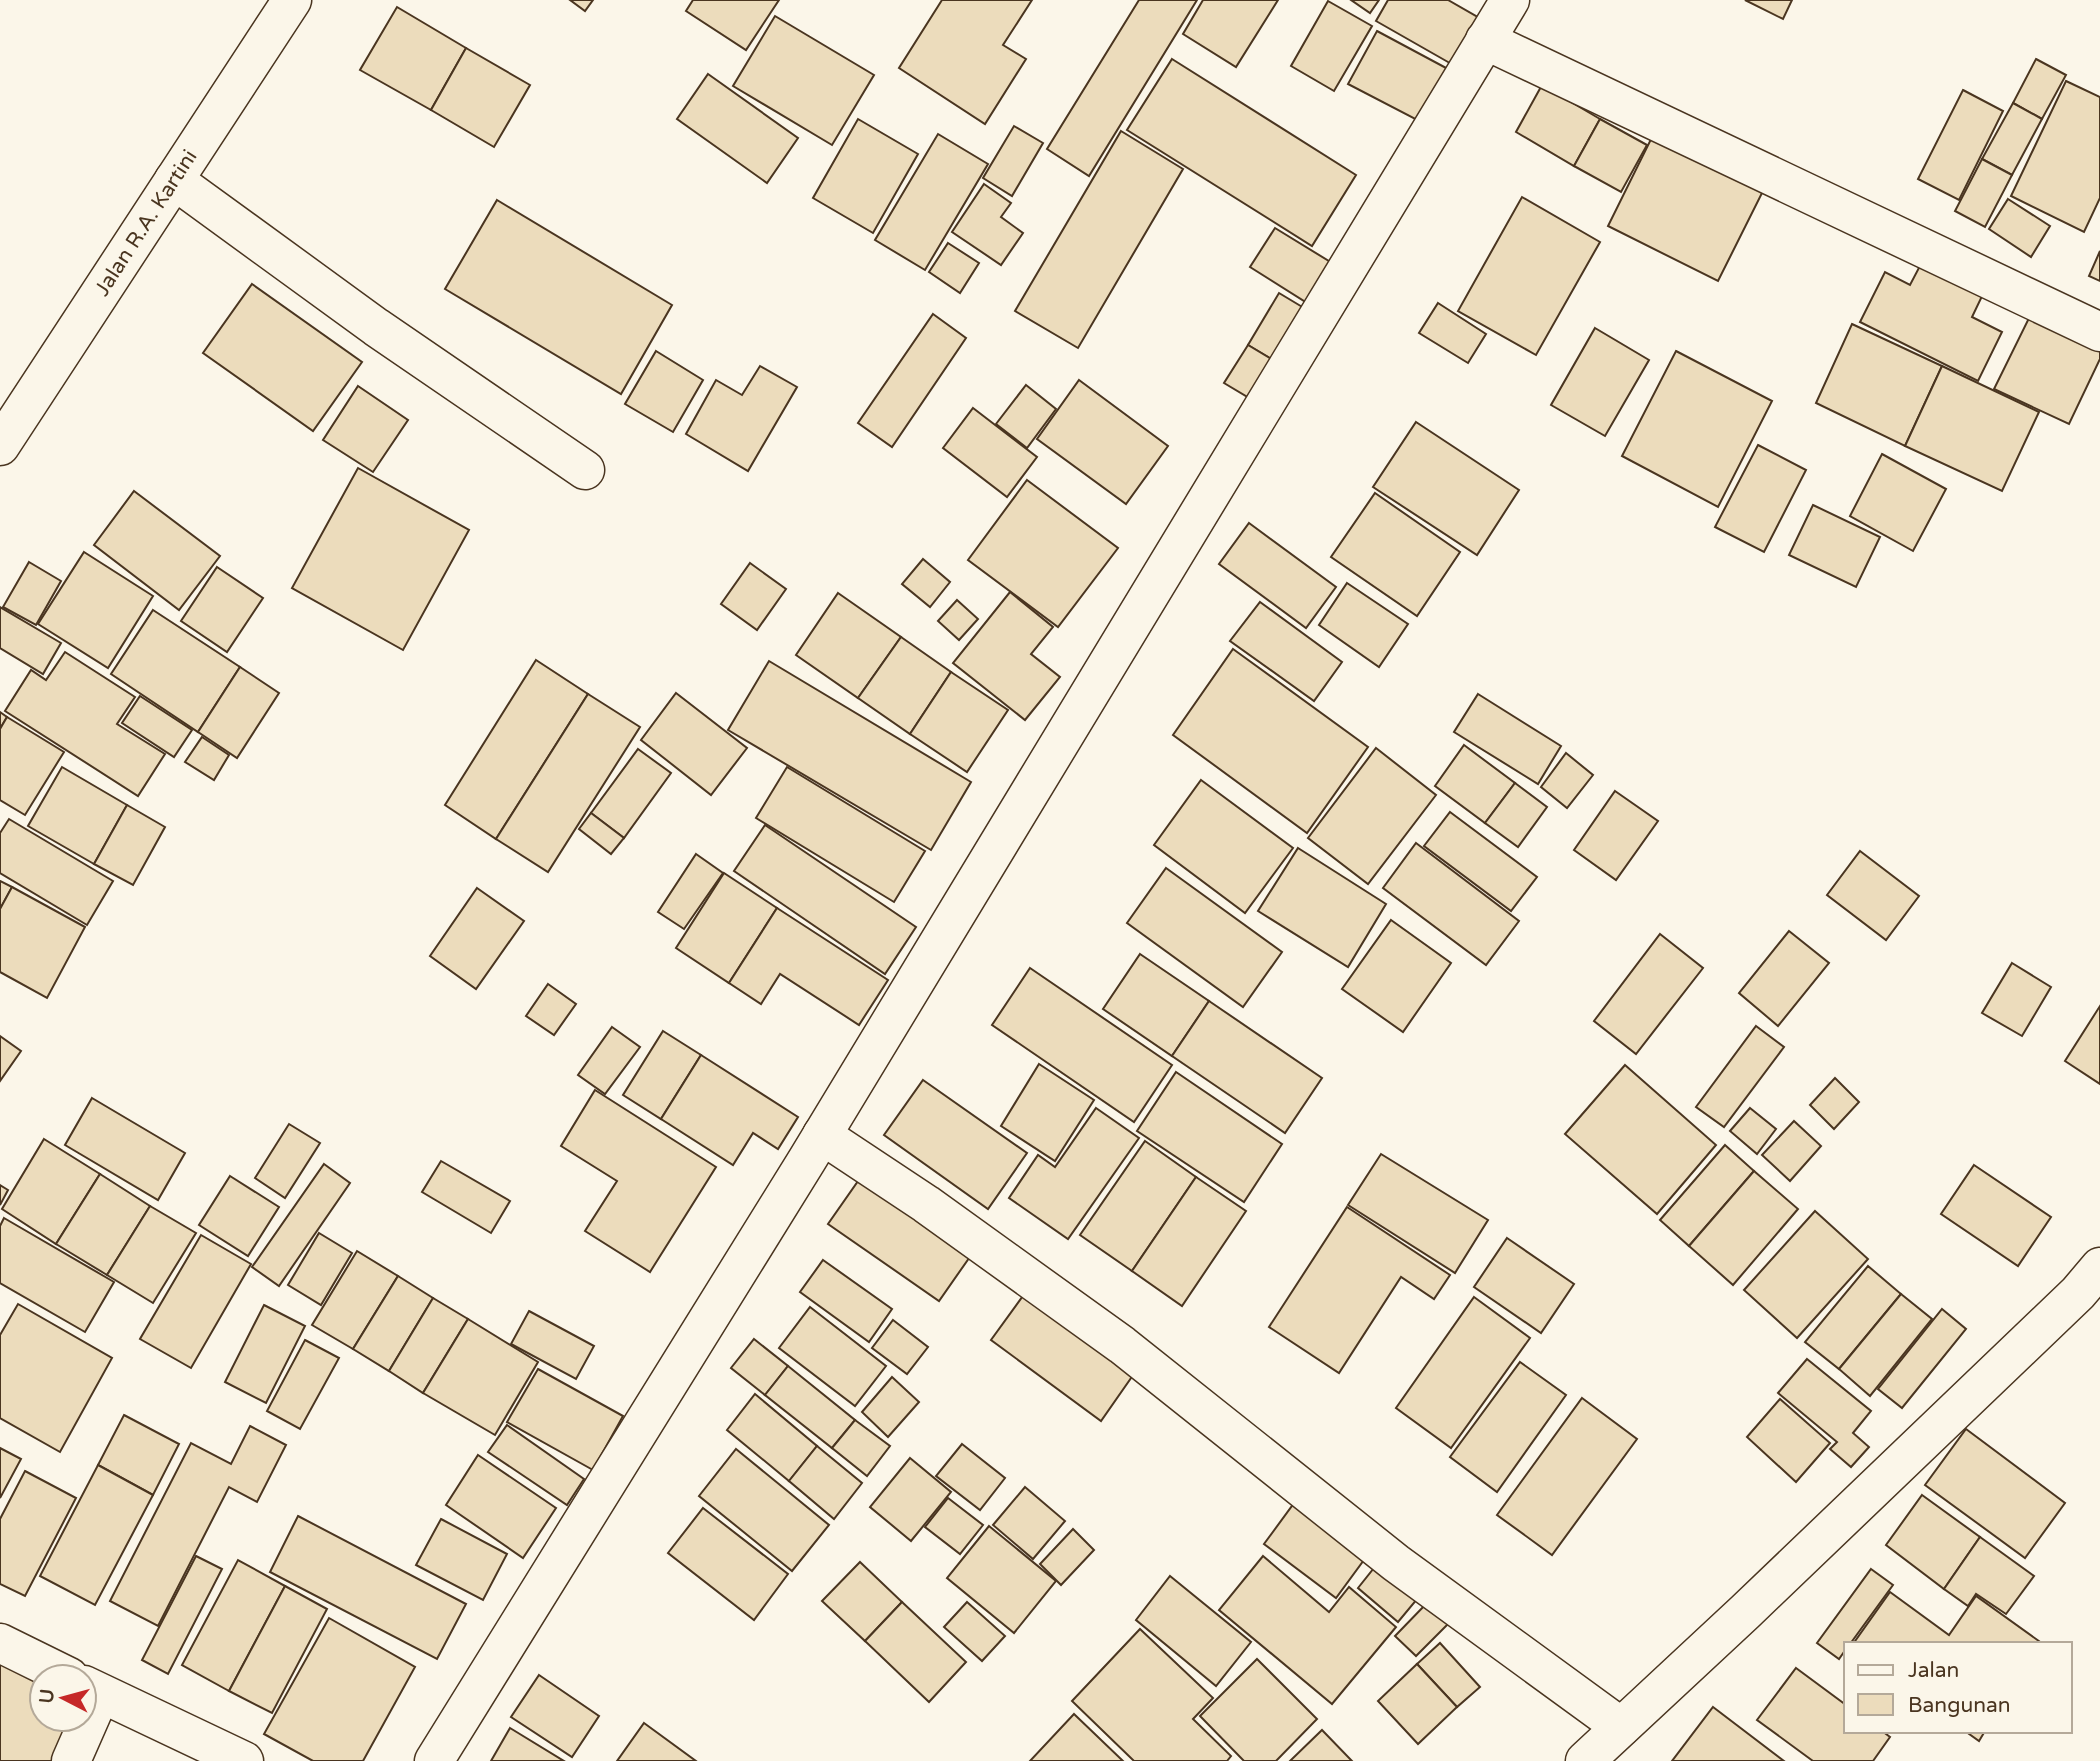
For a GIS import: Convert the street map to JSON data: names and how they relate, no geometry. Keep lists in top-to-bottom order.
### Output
{
  "streets": {
    "street": ["Jalan R.A. Kartini"]
  },
  "legend": ["Jalan", "Bangunan"],
  "north": "left"
}
